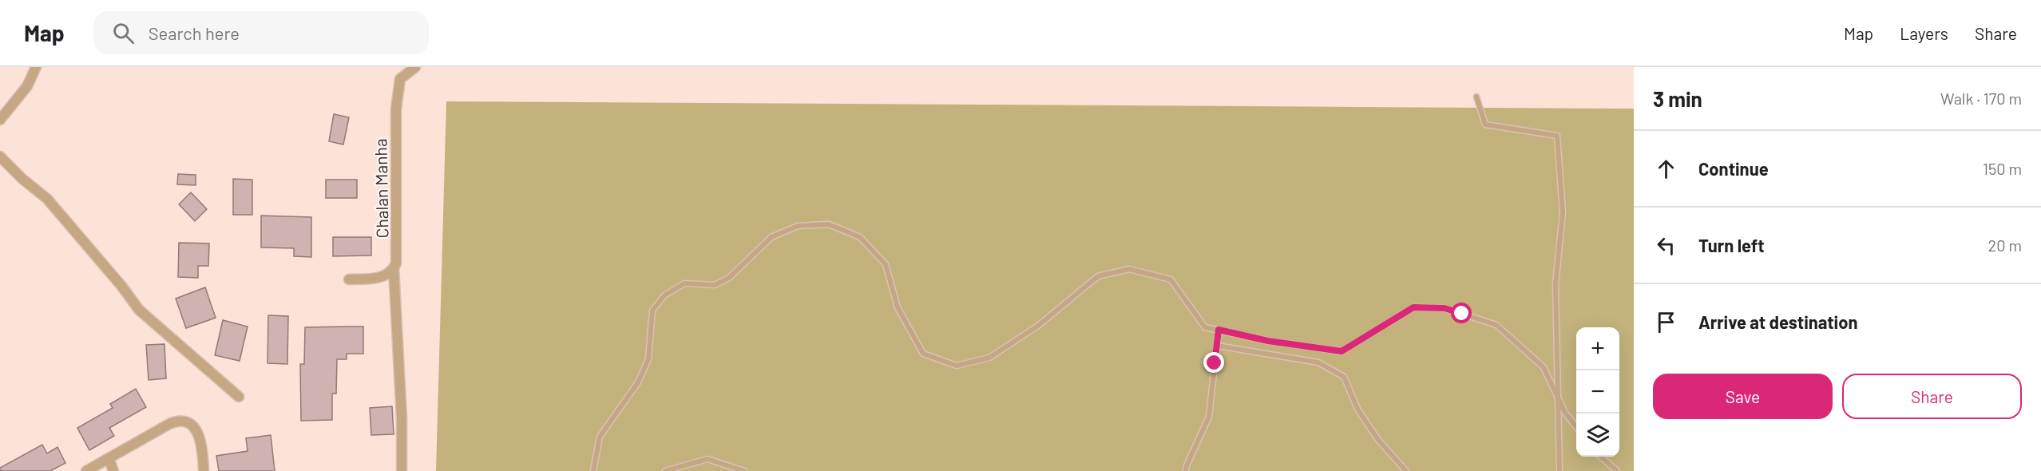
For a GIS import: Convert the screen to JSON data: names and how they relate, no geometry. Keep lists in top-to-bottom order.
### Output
{
  "streets": {
    "street": ["Chalan Manha"]
  },
  "page": {
    "header": "Map",
    "search": "Search here",
    "nav": ["Map", "Layers", "Share"],
    "heading": ["3 min", "Walk · 170 m"],
    "list": [
      ["Continue", "150 m"],
      ["Turn left", "20 m"],
      "Arrive at destination"
    ],
    "map_buttons": ["+", "−"],
    "buttons": ["Save", "Share"]
  }
}
